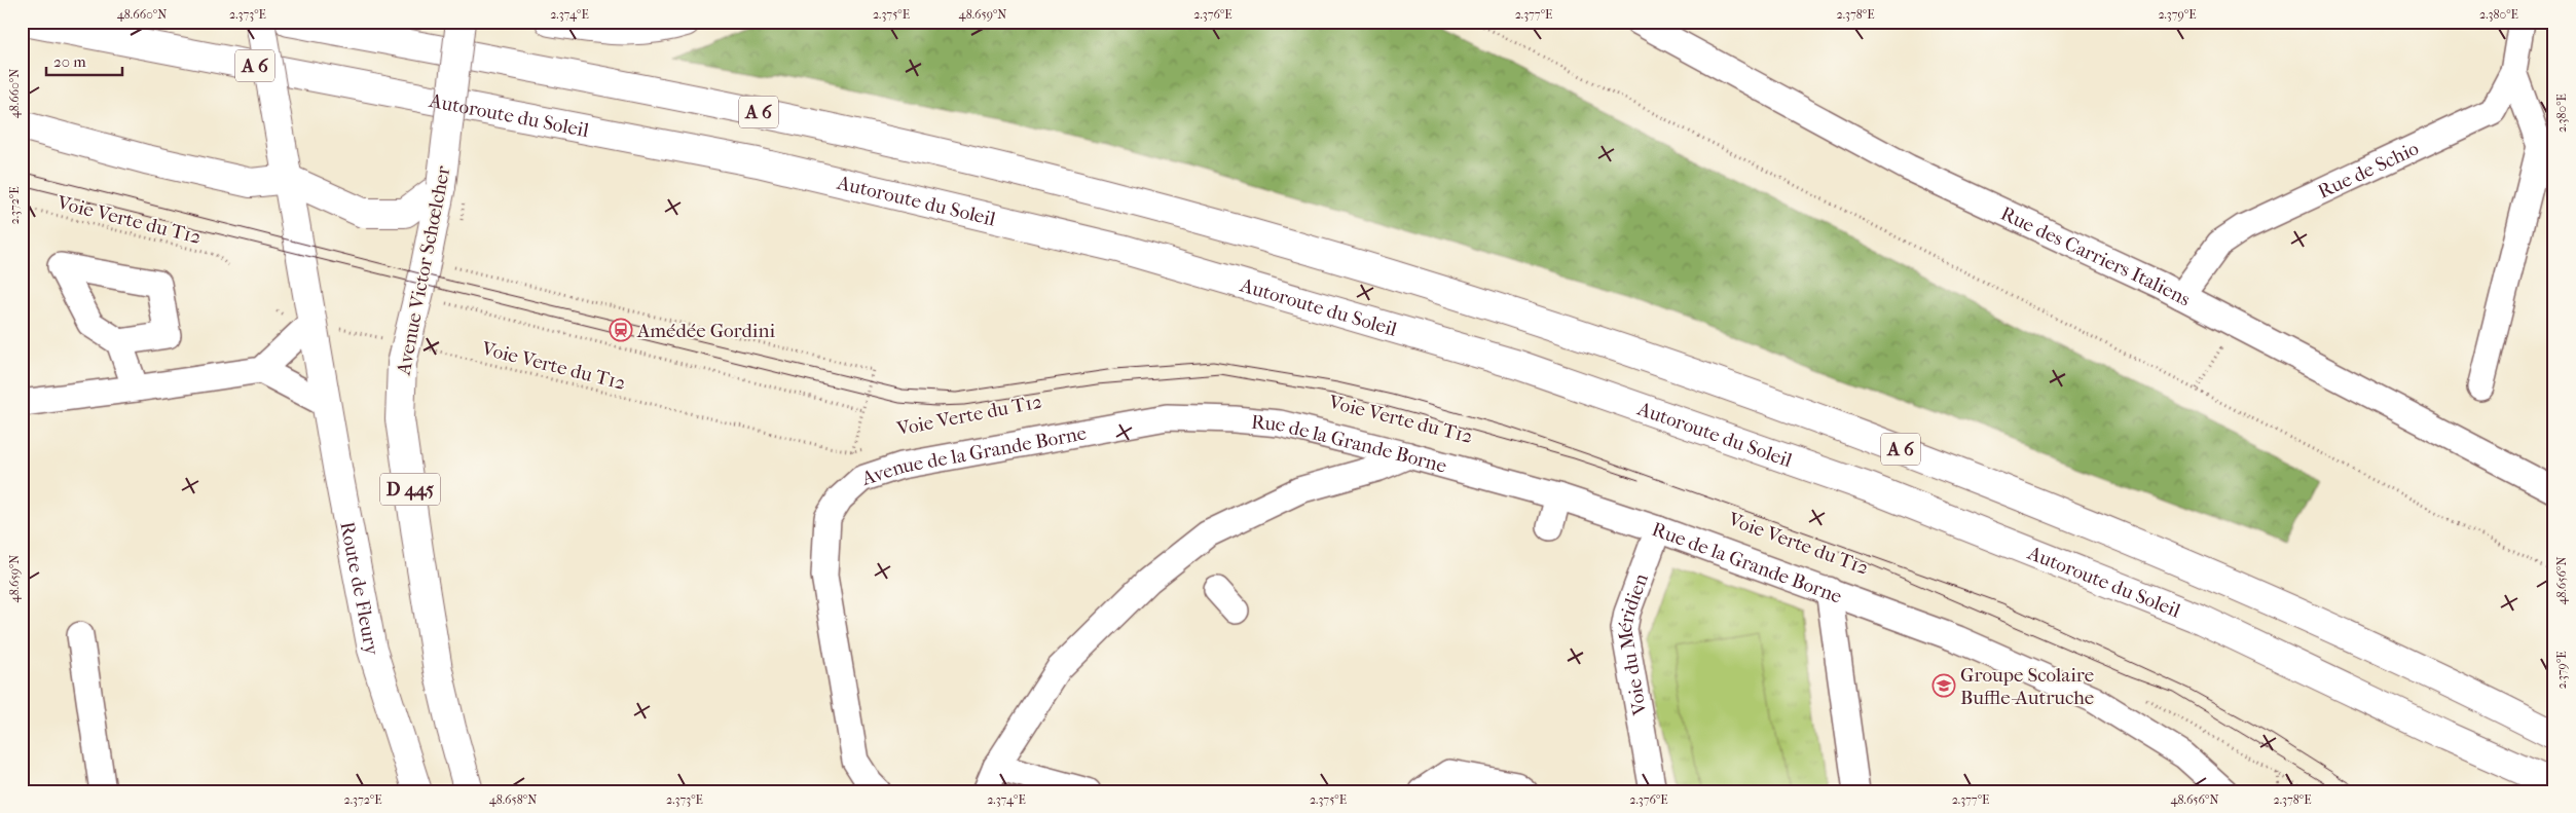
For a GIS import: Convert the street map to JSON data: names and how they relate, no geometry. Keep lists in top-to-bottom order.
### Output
{
  "streets": {
    "main road": [
      "A 6",
      "Autoroute du Soleil",
      "Avenue Victor Schœlcher",
      "D 445",
      "Route de Fleury"
    ],
    "street": [
      "Rue de Schio",
      "Rue des Carriers Italiens",
      "Rue de la Grande Borne",
      "Avenue de la Grande Borne",
      "Voie du Méridien"
    ],
    "path": ["Voie Verte du T12"]
  },
  "crossings": [
    ["Rue de Schio", "Rue des Carriers Italiens"],
    ["Voie Verte du T12", "Avenue Victor Schœlcher"],
    ["Rue de la Grande Borne", "Avenue de la Grande Borne"],
    ["Rue de la Grande Borne", "Voie du Méridien"]
  ],
  "places": {
    "station": ["Amédée Gordini"],
    "school or university": ["Groupe Scolaire Buffle-Autruche"]
  },
  "scale_bar": "20 m",
  "coordinates": [
    "48.660°N",
    "2.373°E",
    "2.374°E",
    "2.375°E",
    "48.659°N",
    "2.376°E",
    "2.377°E",
    "2.378°E",
    "2.379°E",
    "2.380°E",
    "2.372°E",
    "48.656°N",
    "48.658°N"
  ]
}
